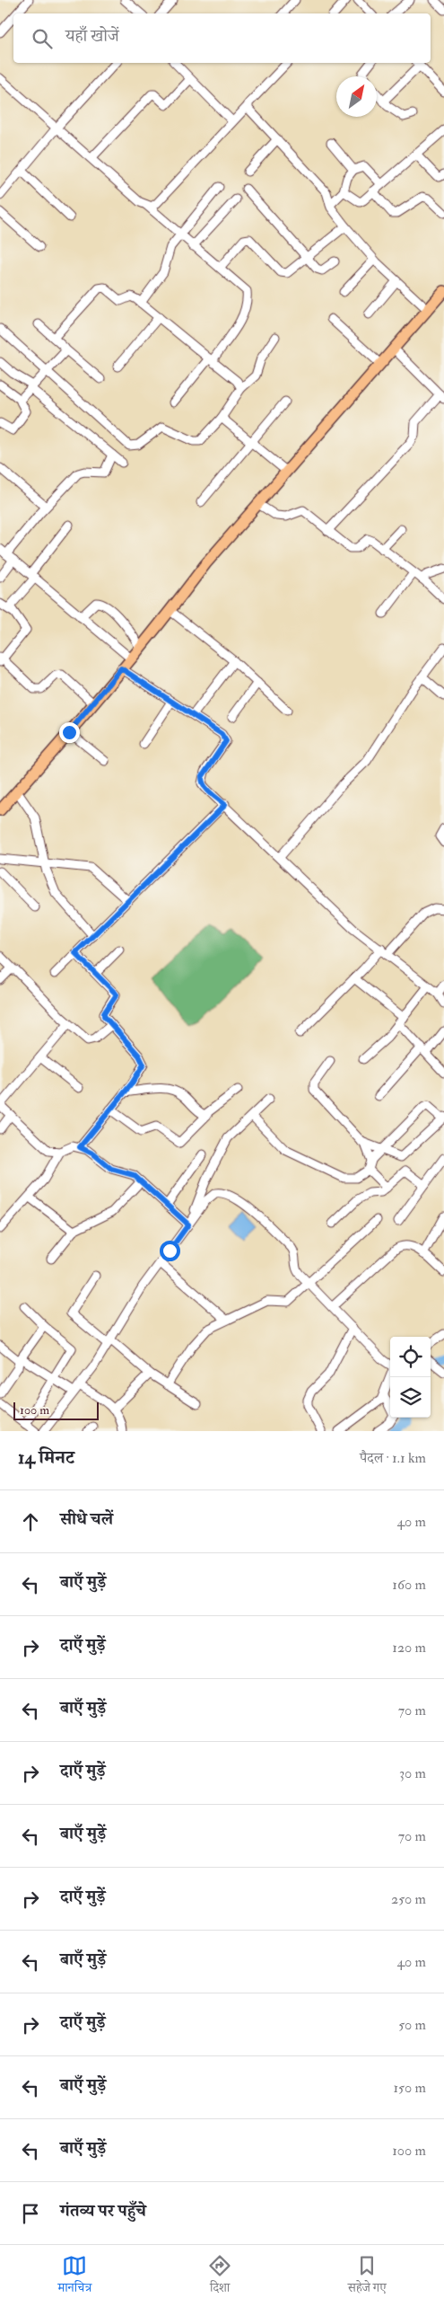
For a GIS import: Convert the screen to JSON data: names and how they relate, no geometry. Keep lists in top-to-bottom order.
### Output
{
  "scale_bar": "100 m",
  "north": "top right",
  "page": {
    "search": "यहाँ खोजें",
    "scale": "100 m",
    "heading": ["14 मिनट", "पैदल · 1.1 km"],
    "list": [
      ["सीधे चलें", "40 m"],
      ["बाएँ मुड़ें", "160 m"],
      ["दाएँ मुड़ें", "120 m"],
      ["बाएँ मुड़ें", "70 m"],
      ["दाएँ मुड़ें", "30 m"],
      ["बाएँ मुड़ें", "70 m"],
      ["दाएँ मुड़ें", "250 m"],
      ["बाएँ मुड़ें", "40 m"],
      ["दाएँ मुड़ें", "50 m"],
      ["बाएँ मुड़ें", "150 m"],
      ["बाएँ मुड़ें", "100 m"],
      "गंतव्य पर पहुँचे"
    ],
    "nav": ["मानचित्र", "दिशा", "सहेजे गए"]
  }
}
